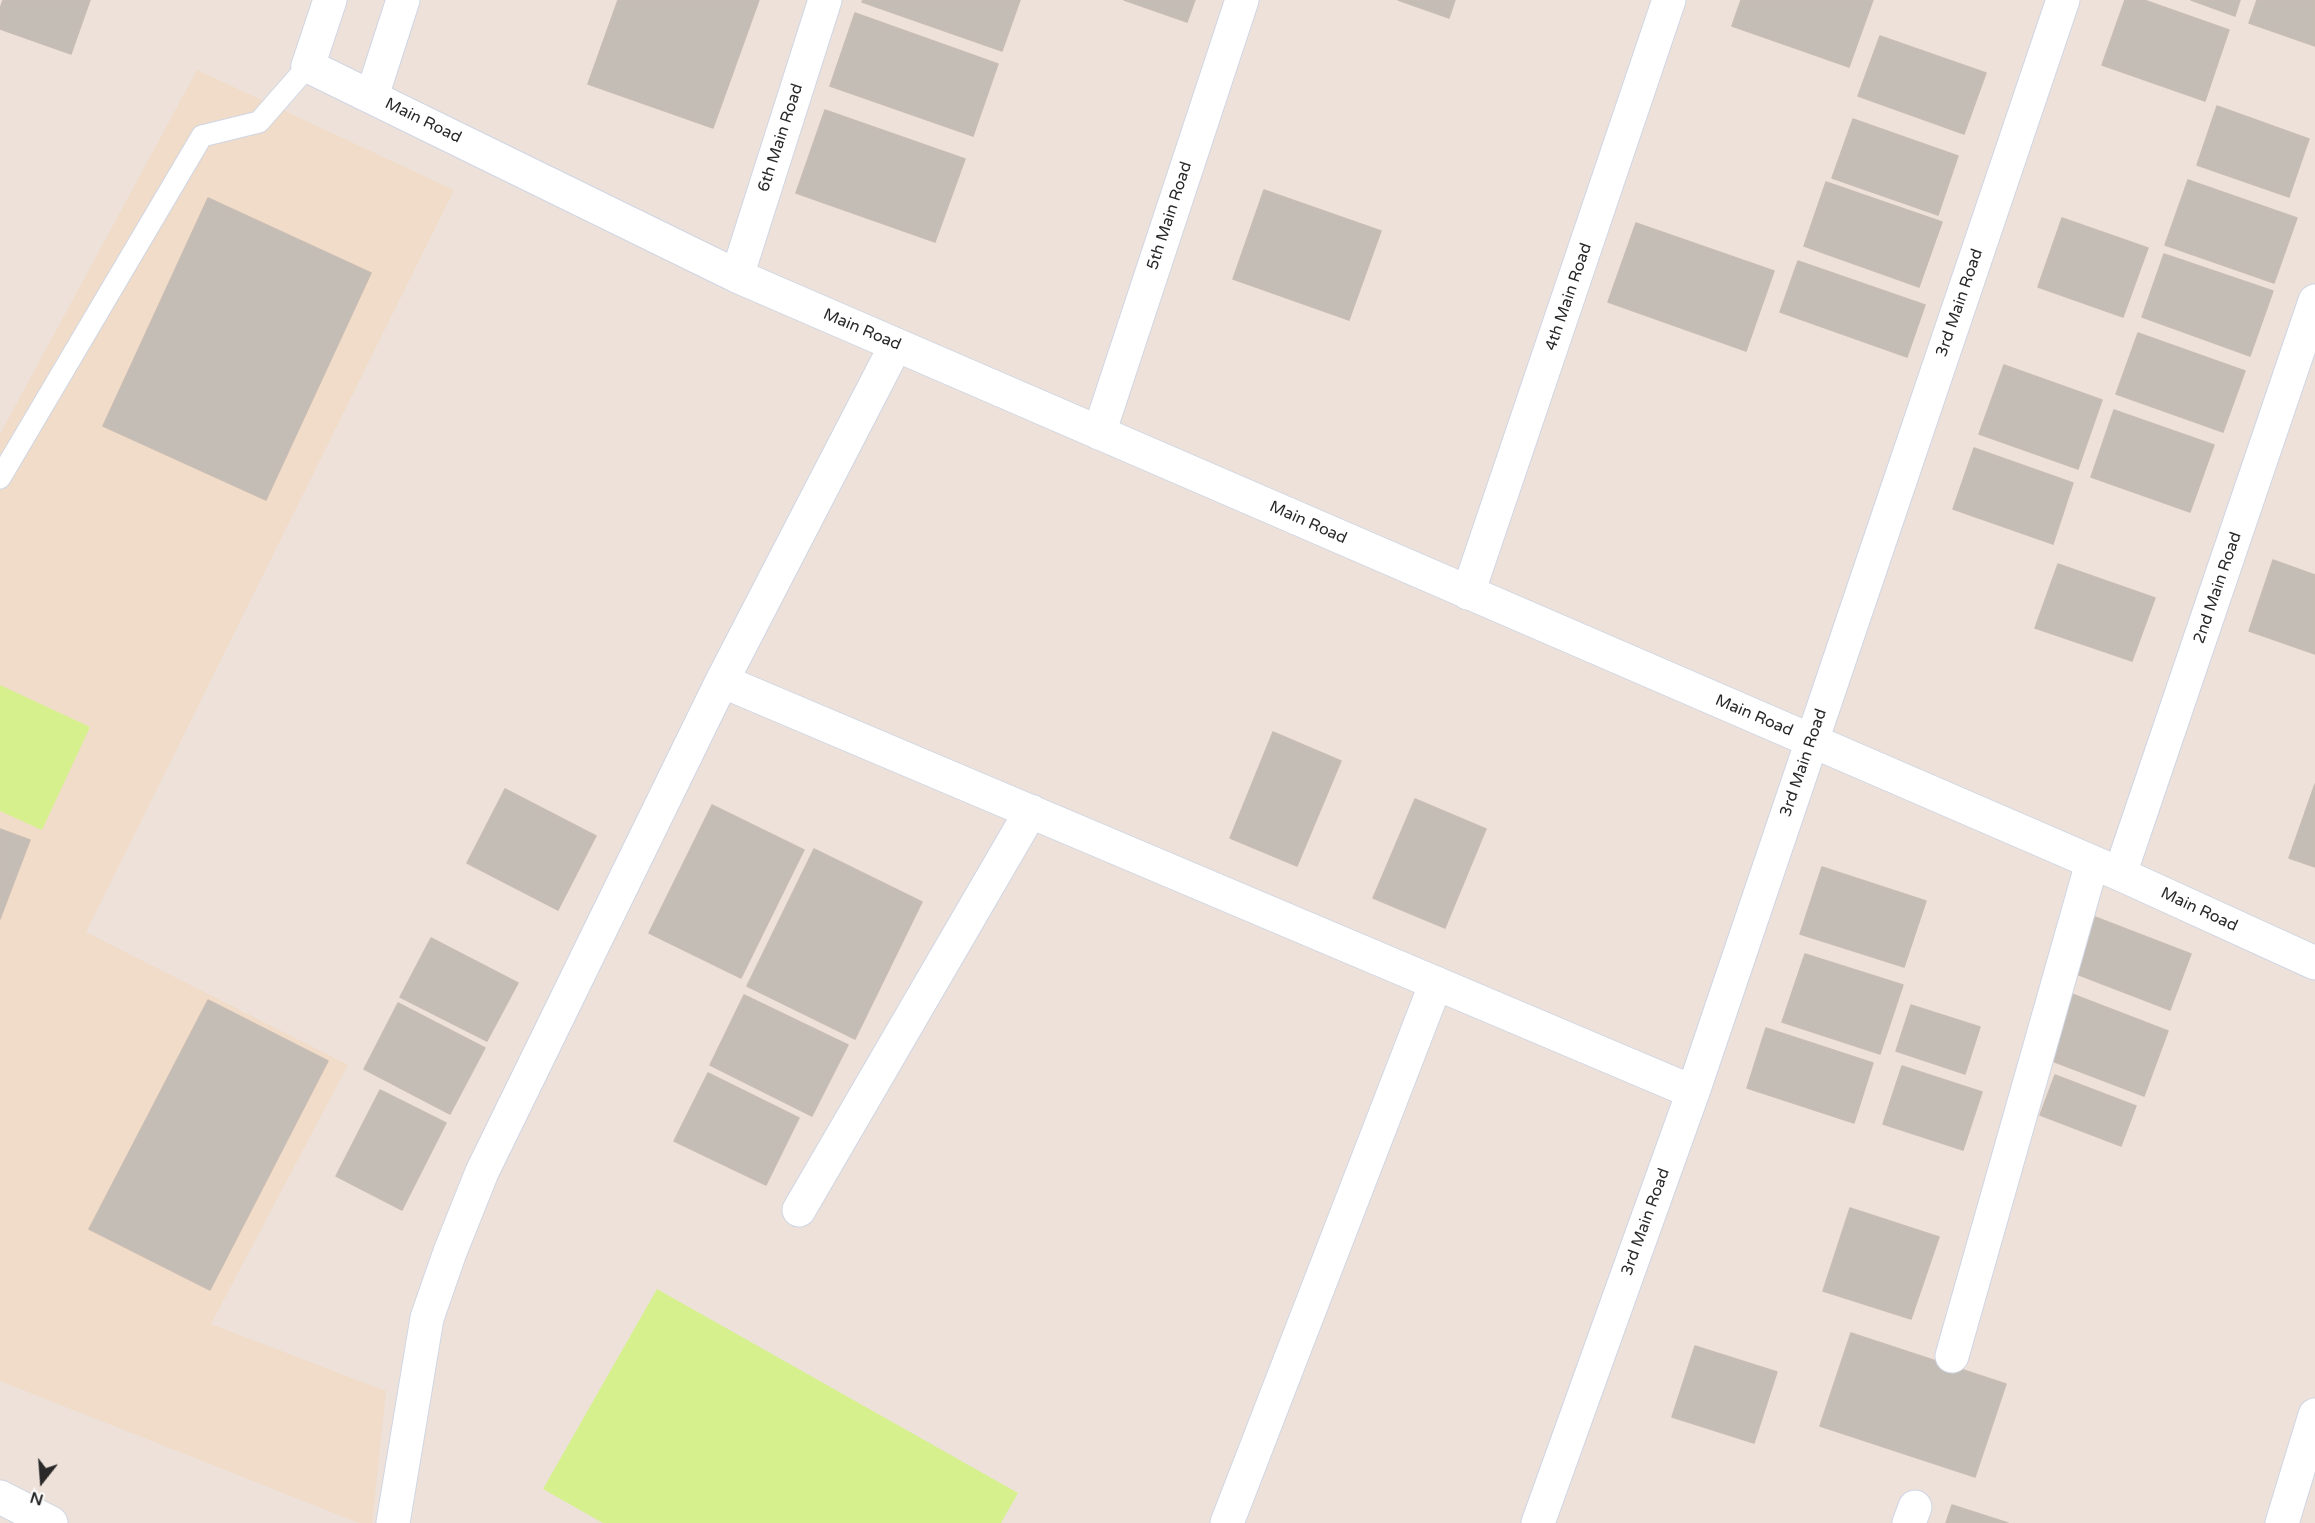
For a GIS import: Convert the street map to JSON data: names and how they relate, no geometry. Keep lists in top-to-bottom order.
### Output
{
  "streets": {
    "street": [
      "Main Road",
      "6th Main Road",
      "5th Main Road",
      "4th Main Road",
      "3rd Main Road",
      "2nd Main Road"
    ]
  },
  "crossings": [
    ["Main Road", "6th Main Road"],
    ["Main Road", "5th Main Road"],
    ["Main Road", "4th Main Road"],
    ["Main Road", "3rd Main Road"],
    ["Main Road", "2nd Main Road"]
  ],
  "north": "bottom"
}
